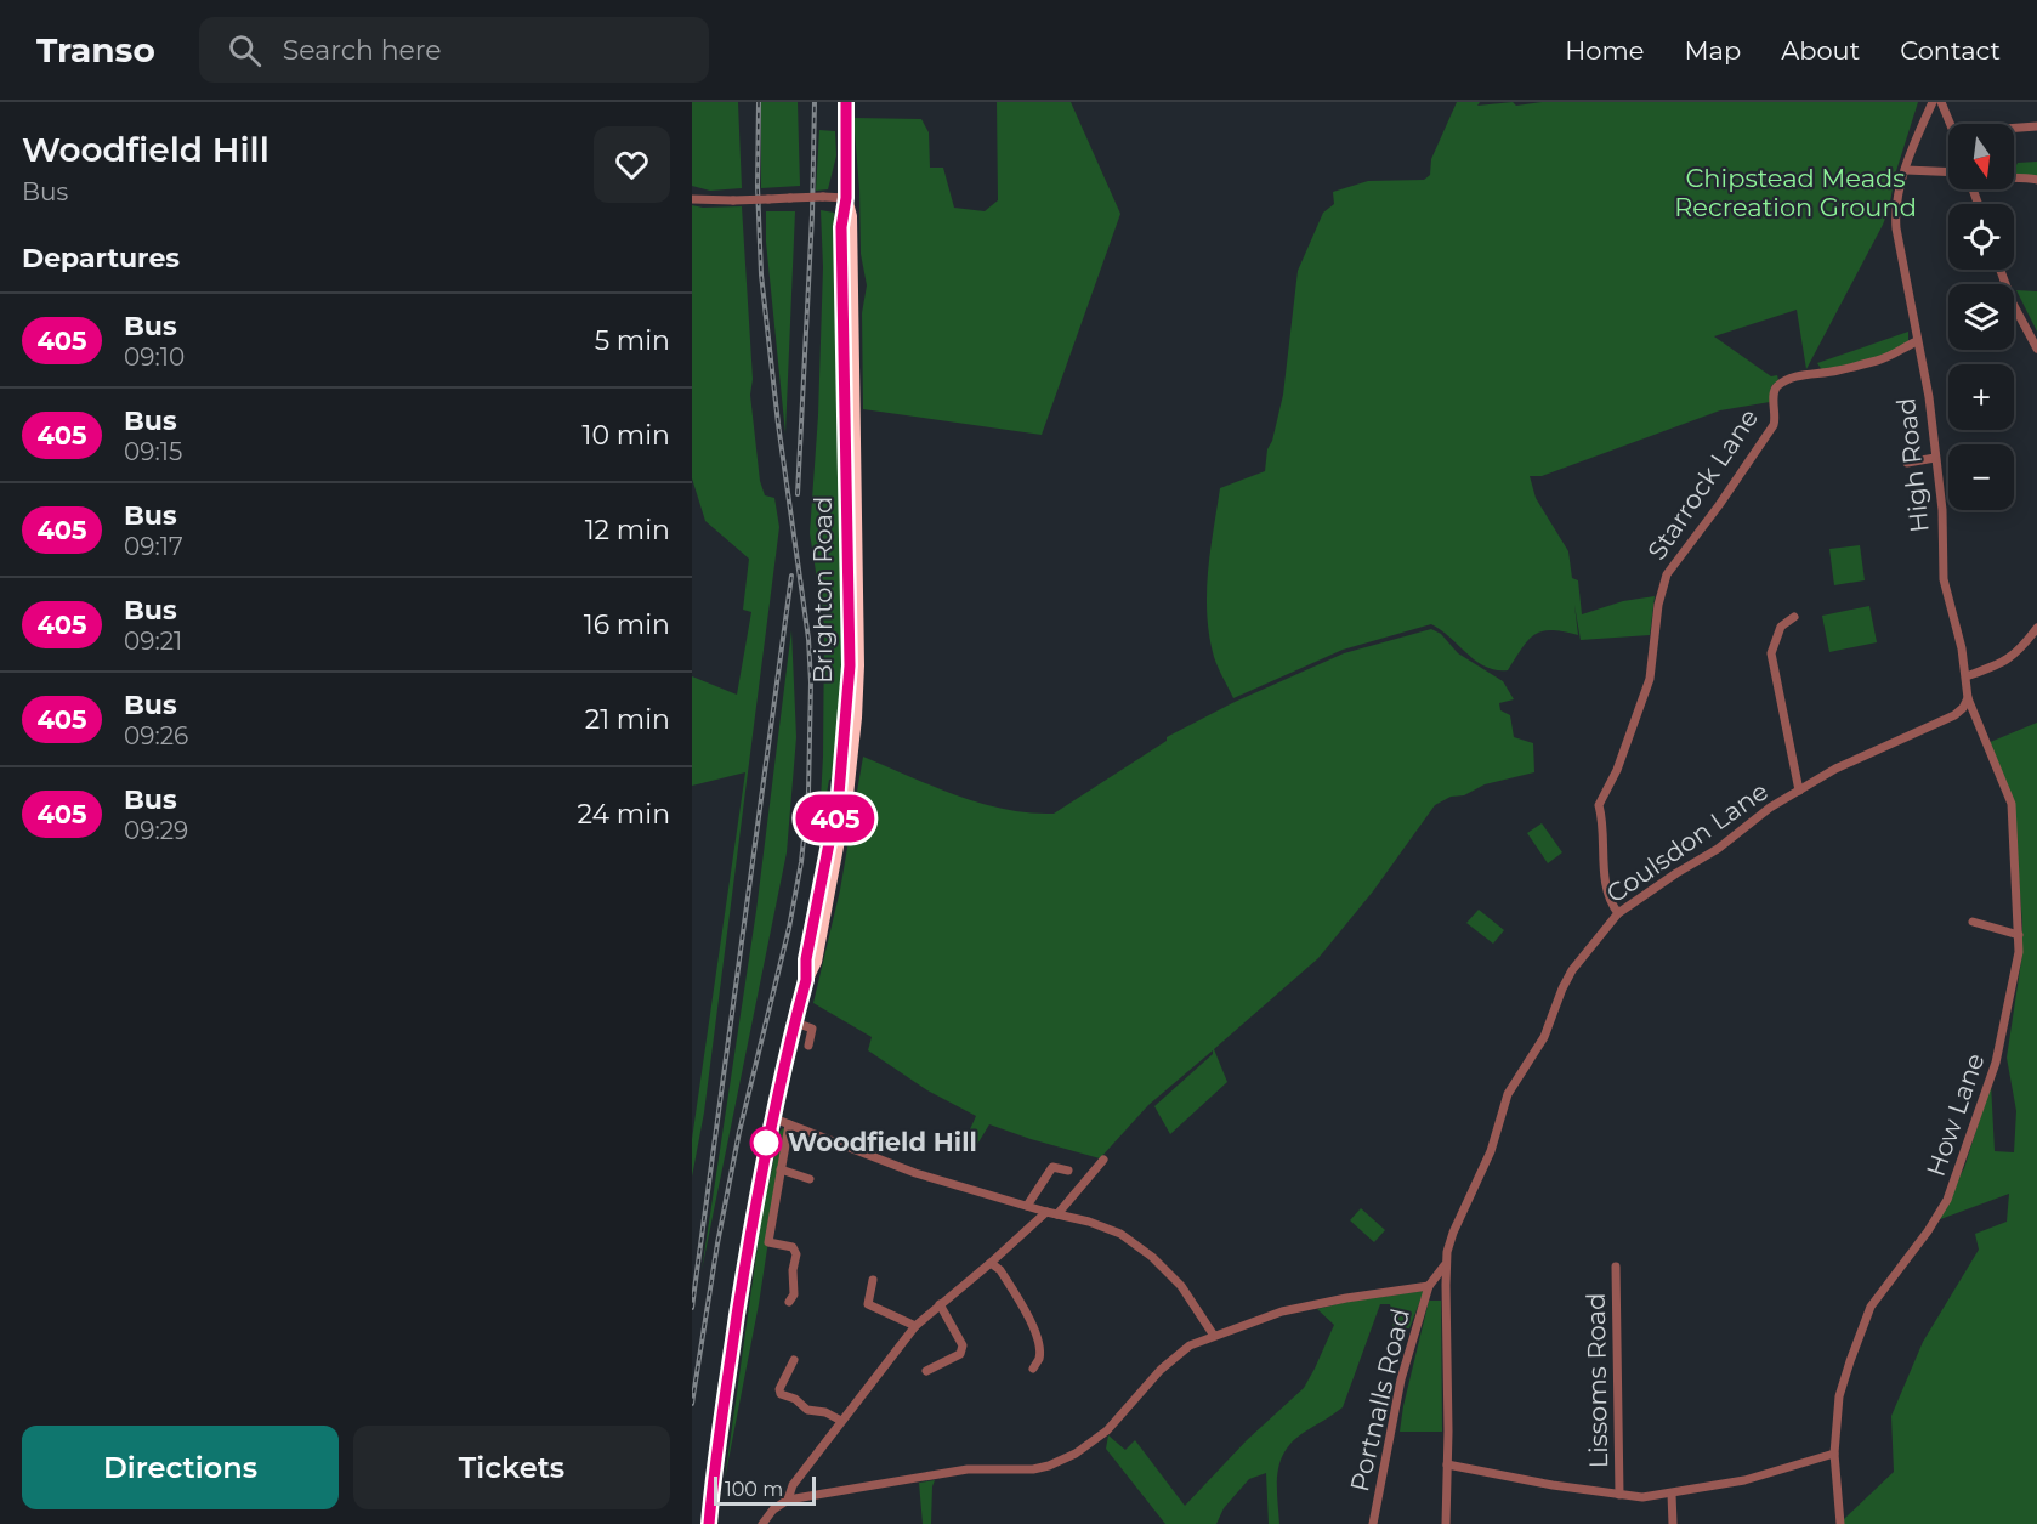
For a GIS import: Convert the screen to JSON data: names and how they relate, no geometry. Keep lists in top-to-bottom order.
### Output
{
  "streets": {
    "highway": ["Brighton Road"],
    "street": [
      "High Road",
      "Starrock Lane",
      "Coulsdon Lane",
      "How Lane",
      "Lissoms Road",
      "Portnalls Road"
    ]
  },
  "crossings": [
    ["High Road", "Starrock Lane"],
    ["High Road", "Coulsdon Lane"],
    ["High Road", "How Lane"],
    ["Starrock Lane", "Coulsdon Lane"],
    ["Coulsdon Lane", "How Lane"],
    ["Coulsdon Lane", "Portnalls Road"]
  ],
  "parks": ["Chipstead Meads Recreation Ground"],
  "places": ["Woodfield Hill"],
  "lines": ["bus line 405"],
  "scale_bar": "100 m",
  "north": "bottom",
  "page": {
    "header": "Transo",
    "search": "Search here",
    "nav": [
      "Home",
      "Map",
      "About",
      "Contact"
    ],
    "heading": [
      ["Woodfield Hill", "Bus"],
      "Departures"
    ],
    "on_map": "405",
    "map_buttons": ["+", "−"],
    "list": [
      {
        "mark": "405",
        "name": "Bus",
        "note": "09:10",
        "value": "5 min"
      },
      {
        "mark": "405",
        "name": "Bus",
        "note": "09:15",
        "value": "10 min"
      },
      {
        "mark": "405",
        "name": "Bus",
        "note": "09:17",
        "value": "12 min"
      },
      {
        "mark": "405",
        "name": "Bus",
        "note": "09:21",
        "value": "16 min"
      },
      {
        "mark": "405",
        "name": "Bus",
        "note": "09:26",
        "value": "21 min"
      },
      {
        "mark": "405",
        "name": "Bus",
        "note": "09:29",
        "value": "24 min"
      }
    ],
    "buttons": ["Directions", "Tickets"],
    "scale": "100 m"
  }
}
